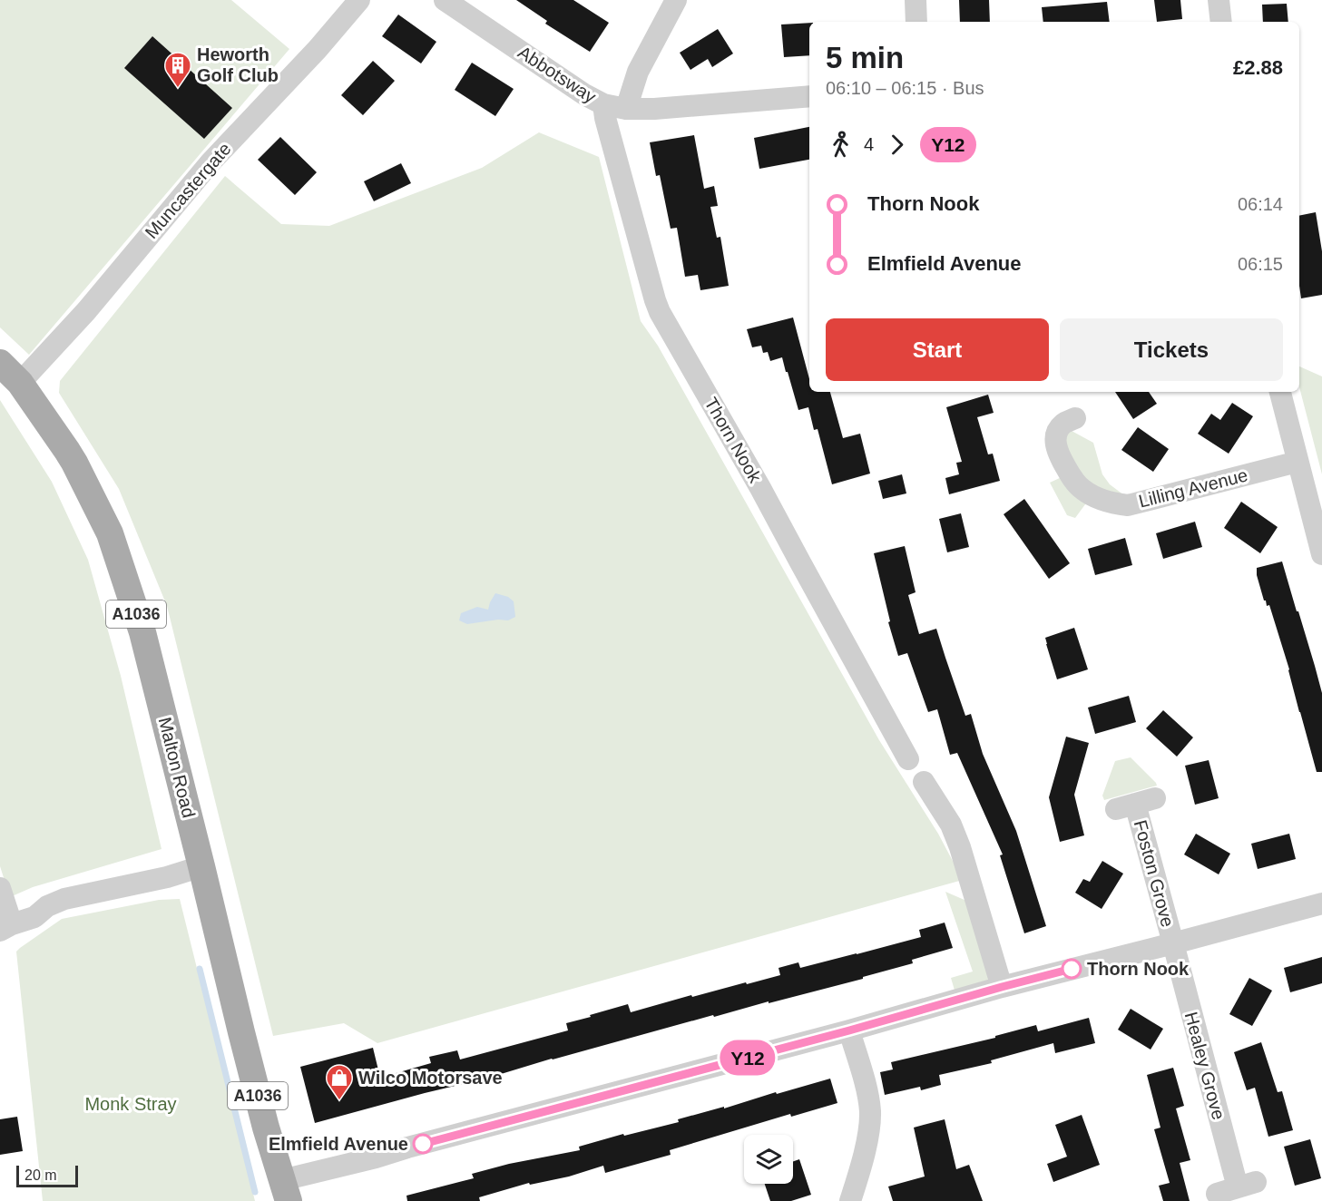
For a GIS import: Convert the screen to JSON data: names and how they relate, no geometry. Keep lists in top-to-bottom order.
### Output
{
  "streets": {
    "main road": ["A1036", "Malton Road"],
    "street": [
      "Abbotsway",
      "Muncastergate",
      "Thorn Nook",
      "Lilling Avenue",
      "Foston Grove",
      "Healey Grove"
    ]
  },
  "crossings": [
    ["Abbotsway", "Thorn Nook"],
    ["Muncastergate", "Malton Road"],
    ["Foston Grove", "Healey Grove"]
  ],
  "parks": ["Monk Stray"],
  "places": {
    "building": ["Heworth Golf Club"],
    "other": ["Thorn Nook", "Elmfield Avenue"],
    "shop": ["Wilco Motorsave"]
  },
  "lines": ["bus line Y12"],
  "scale_bar": "20 m",
  "page": {
    "on_map": "Y12",
    "heading": ["5 min", "06:10 – 06:15 · Bus", "£2.88"],
    "legs": ["4", "Y12"],
    "list": [
      {
        "name": "Thorn Nook",
        "value": "06:14"
      },
      {
        "name": "Elmfield Avenue",
        "value": "06:15"
      }
    ],
    "buttons": ["Start", "Tickets"],
    "scale": "20 m"
  }
}
